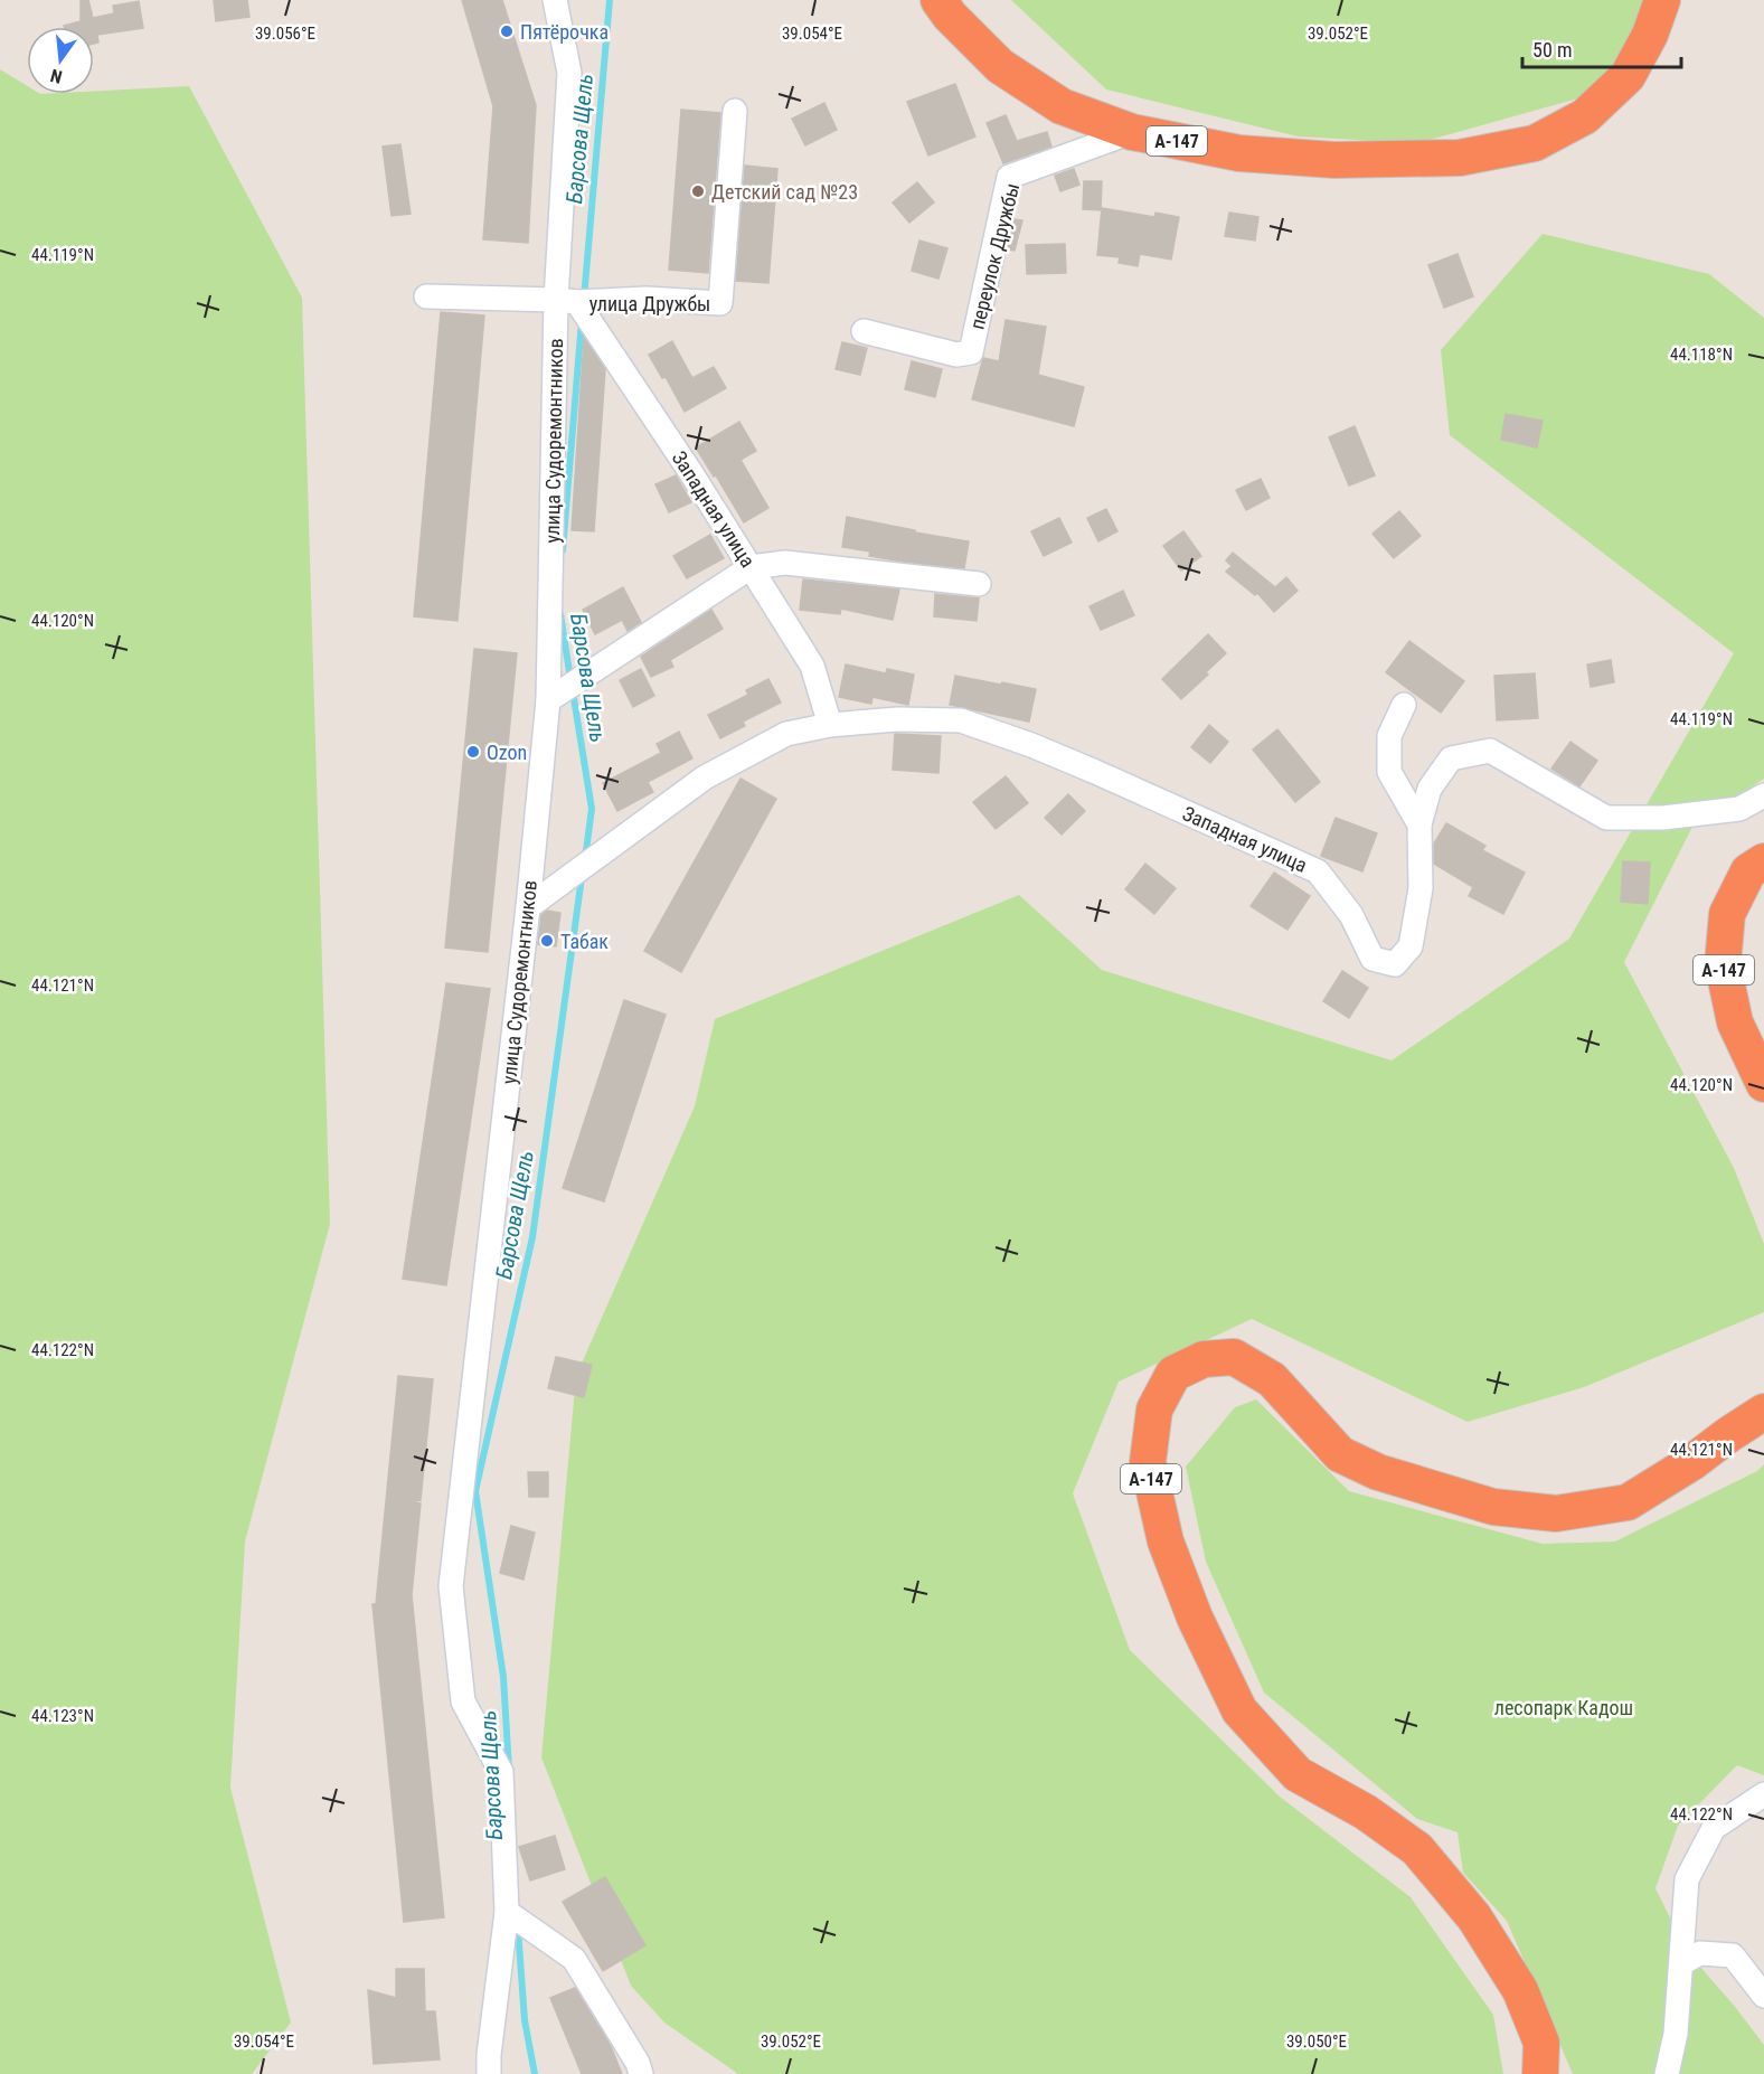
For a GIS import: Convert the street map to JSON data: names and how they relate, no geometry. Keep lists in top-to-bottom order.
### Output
{
  "streets": {
    "highway": ["А-147"],
    "street": [
      "переулок Дружбы",
      "улица Дружбы",
      "улица Судоремонтников",
      "Западная улица"
    ]
  },
  "crossings": [
    ["А-147", "переулок Дружбы"],
    ["улица Дружбы", "улица Судоремонтников"],
    ["улица Дружбы", "Западная улица"],
    ["улица Судоремонтников", "Западная улица"]
  ],
  "water": ["Барсова Щель"],
  "parks": ["лесопарк Кадош"],
  "places": [
    "Пятёрочка",
    "Детский сад №23",
    "Ozon",
    "Табак"
  ],
  "scale_bar": "50 m",
  "north": "bottom",
  "coordinates": [
    "39.056°E",
    "39.054°E",
    "39.052°E",
    "44.119°N",
    "44.118°N",
    "44.120°N",
    "44.121°N",
    "44.122°N",
    "44.123°N",
    "39.050°E"
  ]
}
